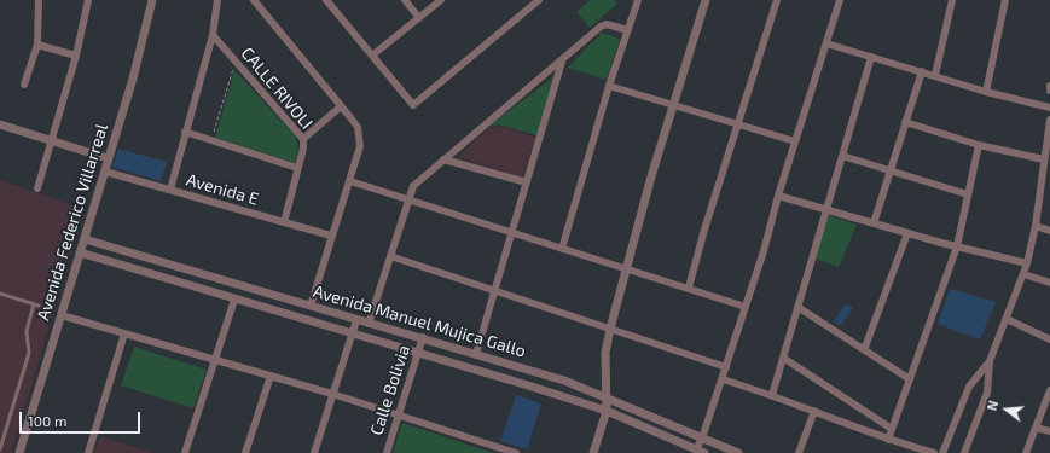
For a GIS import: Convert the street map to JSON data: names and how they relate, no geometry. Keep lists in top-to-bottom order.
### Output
{
  "streets": {
    "street": [
      "CALLE RIVOLI",
      "Avenida E",
      "Avenida Federico Villarreal",
      "Avenida Manuel Mujica Gallo",
      "Calle Bolivia"
    ]
  },
  "crossings": [
    ["CALLE RIVOLI", "Avenida E"],
    ["Avenida E", "Avenida Federico Villarreal"],
    ["Avenida Federico Villarreal", "Avenida Manuel Mujica Gallo"],
    ["Avenida Manuel Mujica Gallo", "Calle Bolivia"]
  ],
  "scale_bar": "100 m",
  "north": "left"
}
